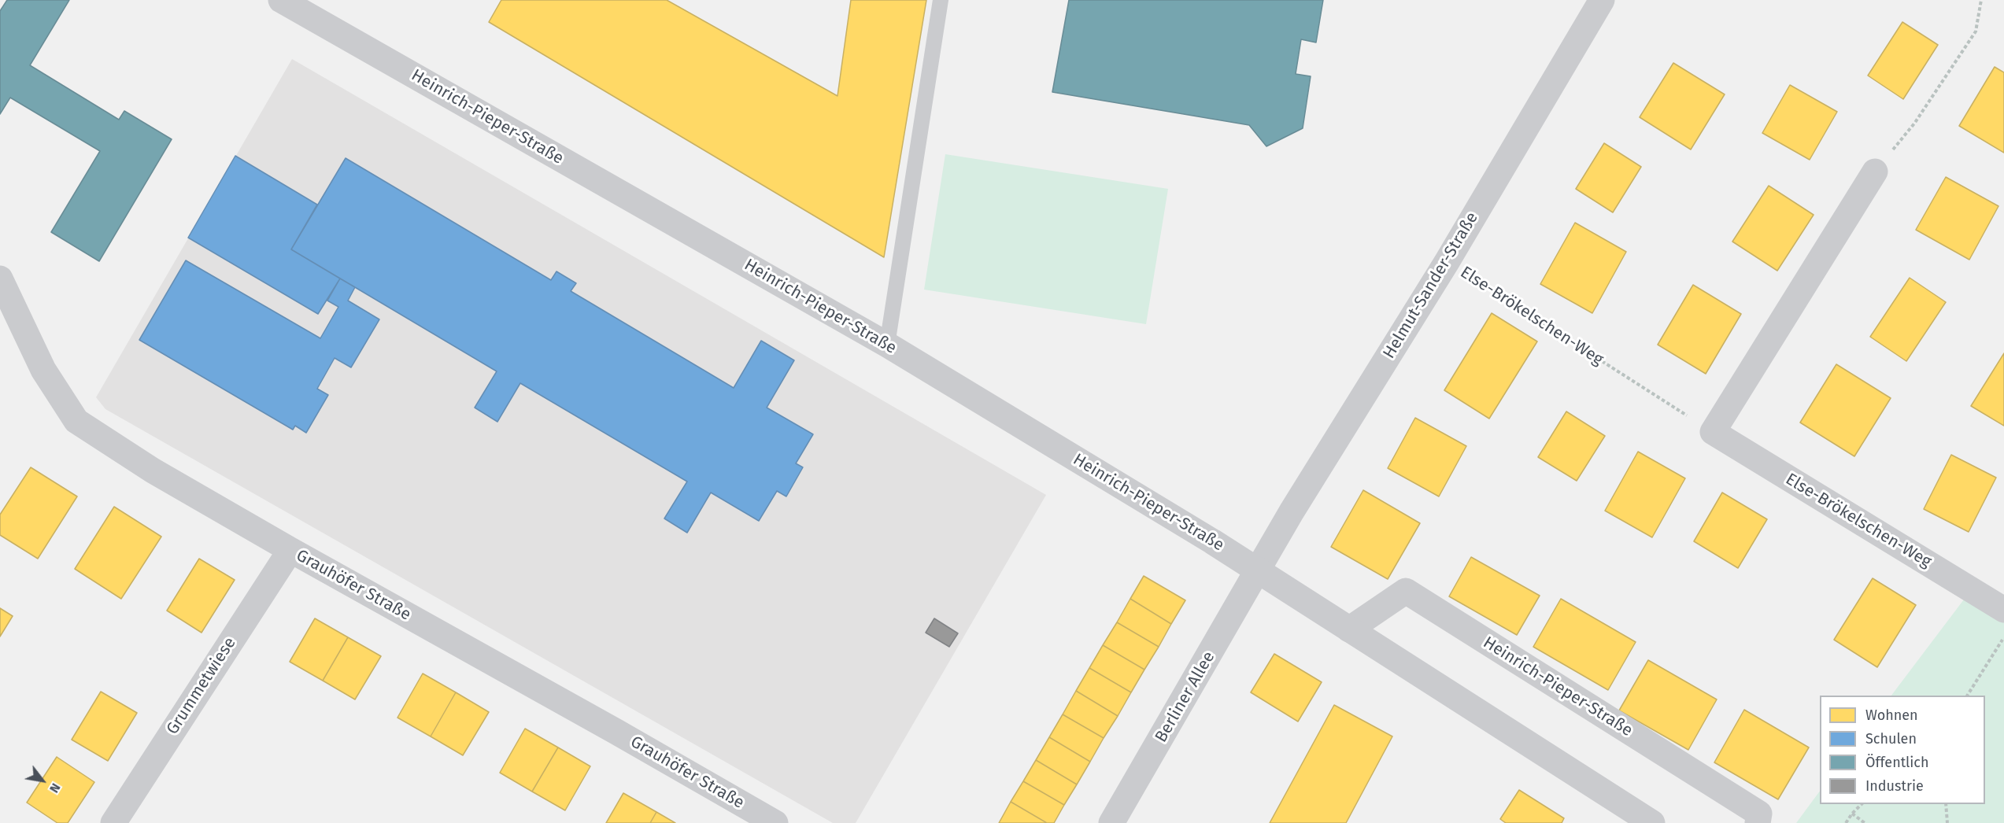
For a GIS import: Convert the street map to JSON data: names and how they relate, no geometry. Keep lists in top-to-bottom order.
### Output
{
  "streets": {
    "street": [
      "Heinrich-Pieper-Straße",
      "Helmut-Sander-Straße",
      "Else-Brökelschen-Weg",
      "Grauhöfer Straße",
      "Grummetwiese",
      "Berliner Allee"
    ]
  },
  "crossings": [
    ["Heinrich-Pieper-Straße", "Helmut-Sander-Straße"],
    ["Heinrich-Pieper-Straße", "Berliner Allee"],
    ["Helmut-Sander-Straße", "Else-Brökelschen-Weg"],
    ["Helmut-Sander-Straße", "Berliner Allee"],
    ["Grauhöfer Straße", "Grummetwiese"]
  ],
  "legend": [
    "Wohnen",
    "Schulen",
    "Öffentlich",
    "Industrie"
  ],
  "north": "bottom right"
}
